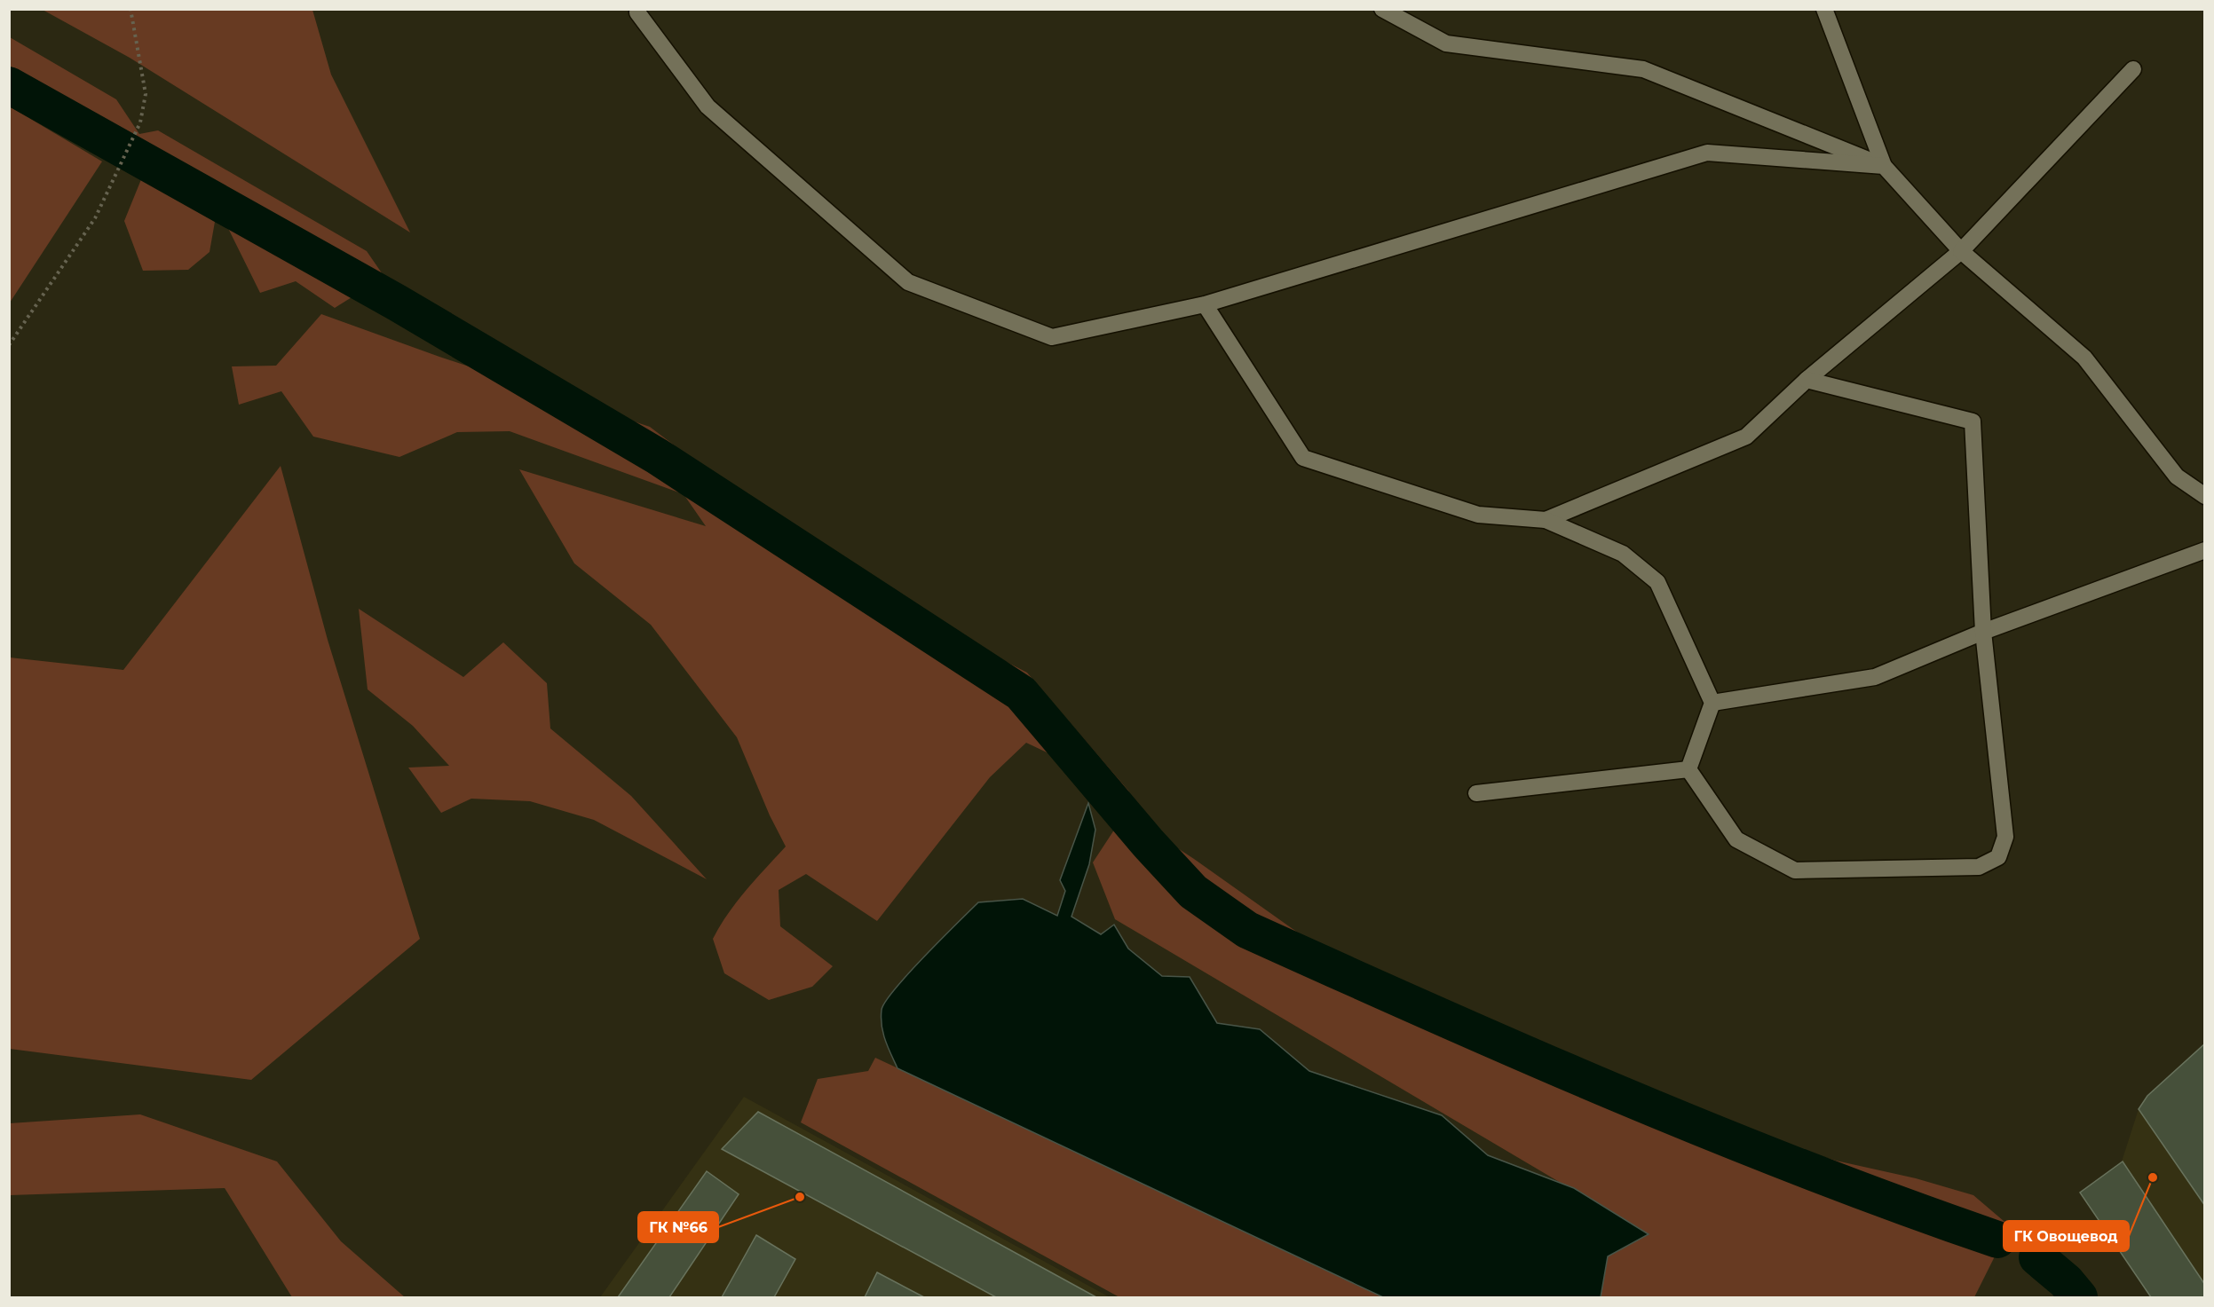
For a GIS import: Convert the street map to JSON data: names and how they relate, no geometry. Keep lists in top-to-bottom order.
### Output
{
  "places": ["ГК Овощевод", "ГК №66"]
}
